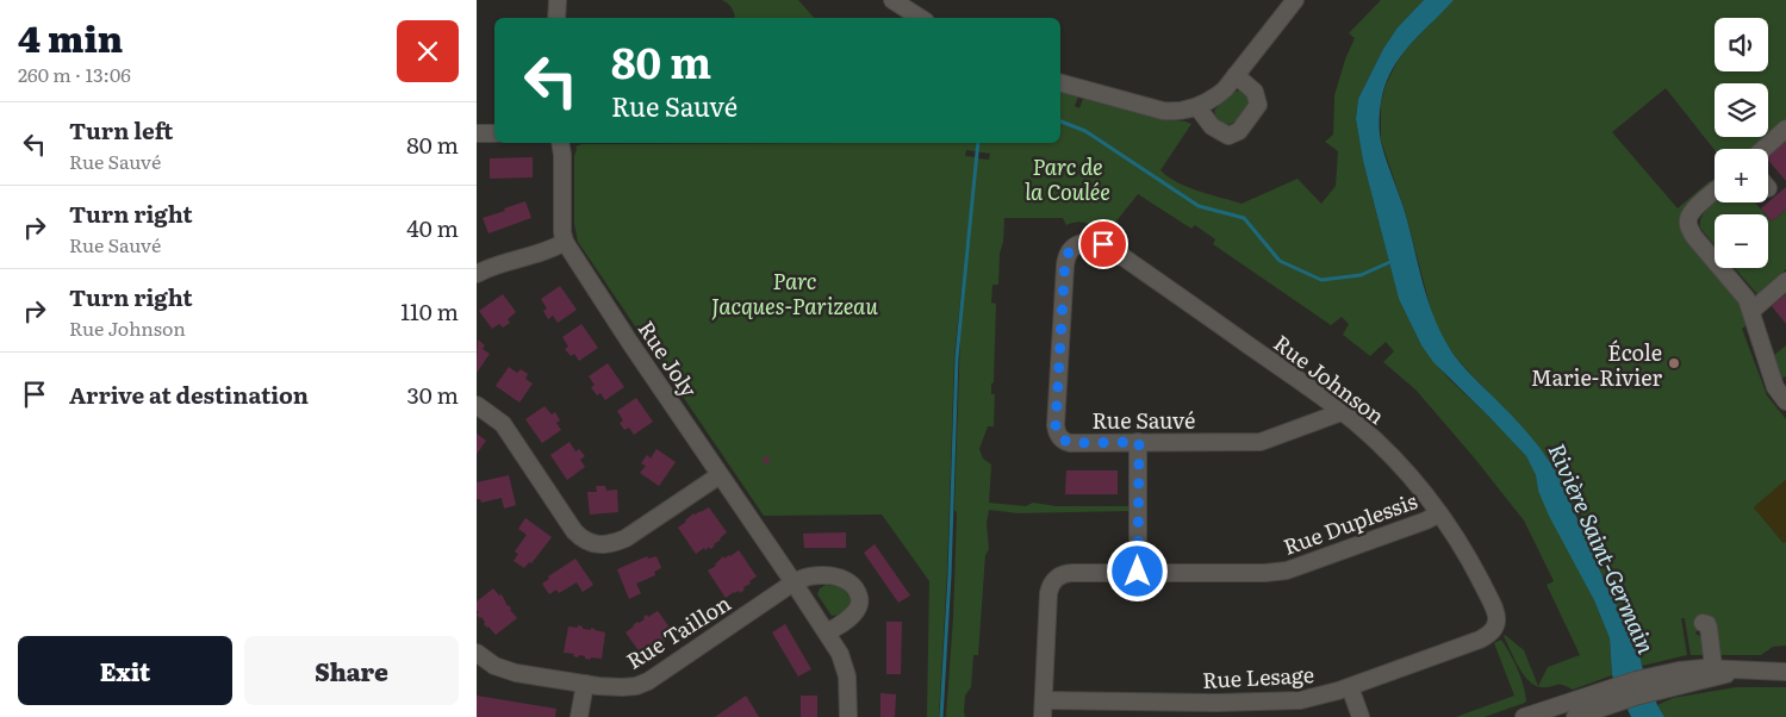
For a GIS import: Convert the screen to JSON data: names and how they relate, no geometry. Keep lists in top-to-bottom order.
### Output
{
  "streets": {
    "street": [
      "Rue Joly",
      "Rue Johnson",
      "Rue Sauvé",
      "Rue Duplessis",
      "Rue Taillon",
      "Rue Lesage"
    ]
  },
  "crossings": [
    ["Rue Joly", "Rue Taillon"],
    ["Rue Johnson", "Rue Sauvé"],
    ["Rue Johnson", "Rue Duplessis"],
    ["Rue Johnson", "Rue Lesage"],
    ["Rue Duplessis", "Rue Lesage"]
  ],
  "water": ["Rivière Saint-Germain"],
  "parks": ["Parc de la Coulée", "Parc Jacques-Parizeau"],
  "places": ["École Marie-Rivier"],
  "page": {
    "heading": ["4 min", "260 m · 13:06"],
    "map_buttons": ["+", "−"],
    "turn": ["80 m", "Rue Sauvé"],
    "list": [
      {
        "name": "Turn left",
        "note": "Rue Sauvé",
        "value": "80 m"
      },
      {
        "name": "Turn right",
        "note": "Rue Sauvé",
        "value": "40 m"
      },
      {
        "name": "Turn right",
        "note": "Rue Johnson",
        "value": "110 m"
      },
      {
        "name": "Arrive at destination",
        "value": "30 m"
      }
    ],
    "buttons": ["Exit", "Share"]
  }
}
